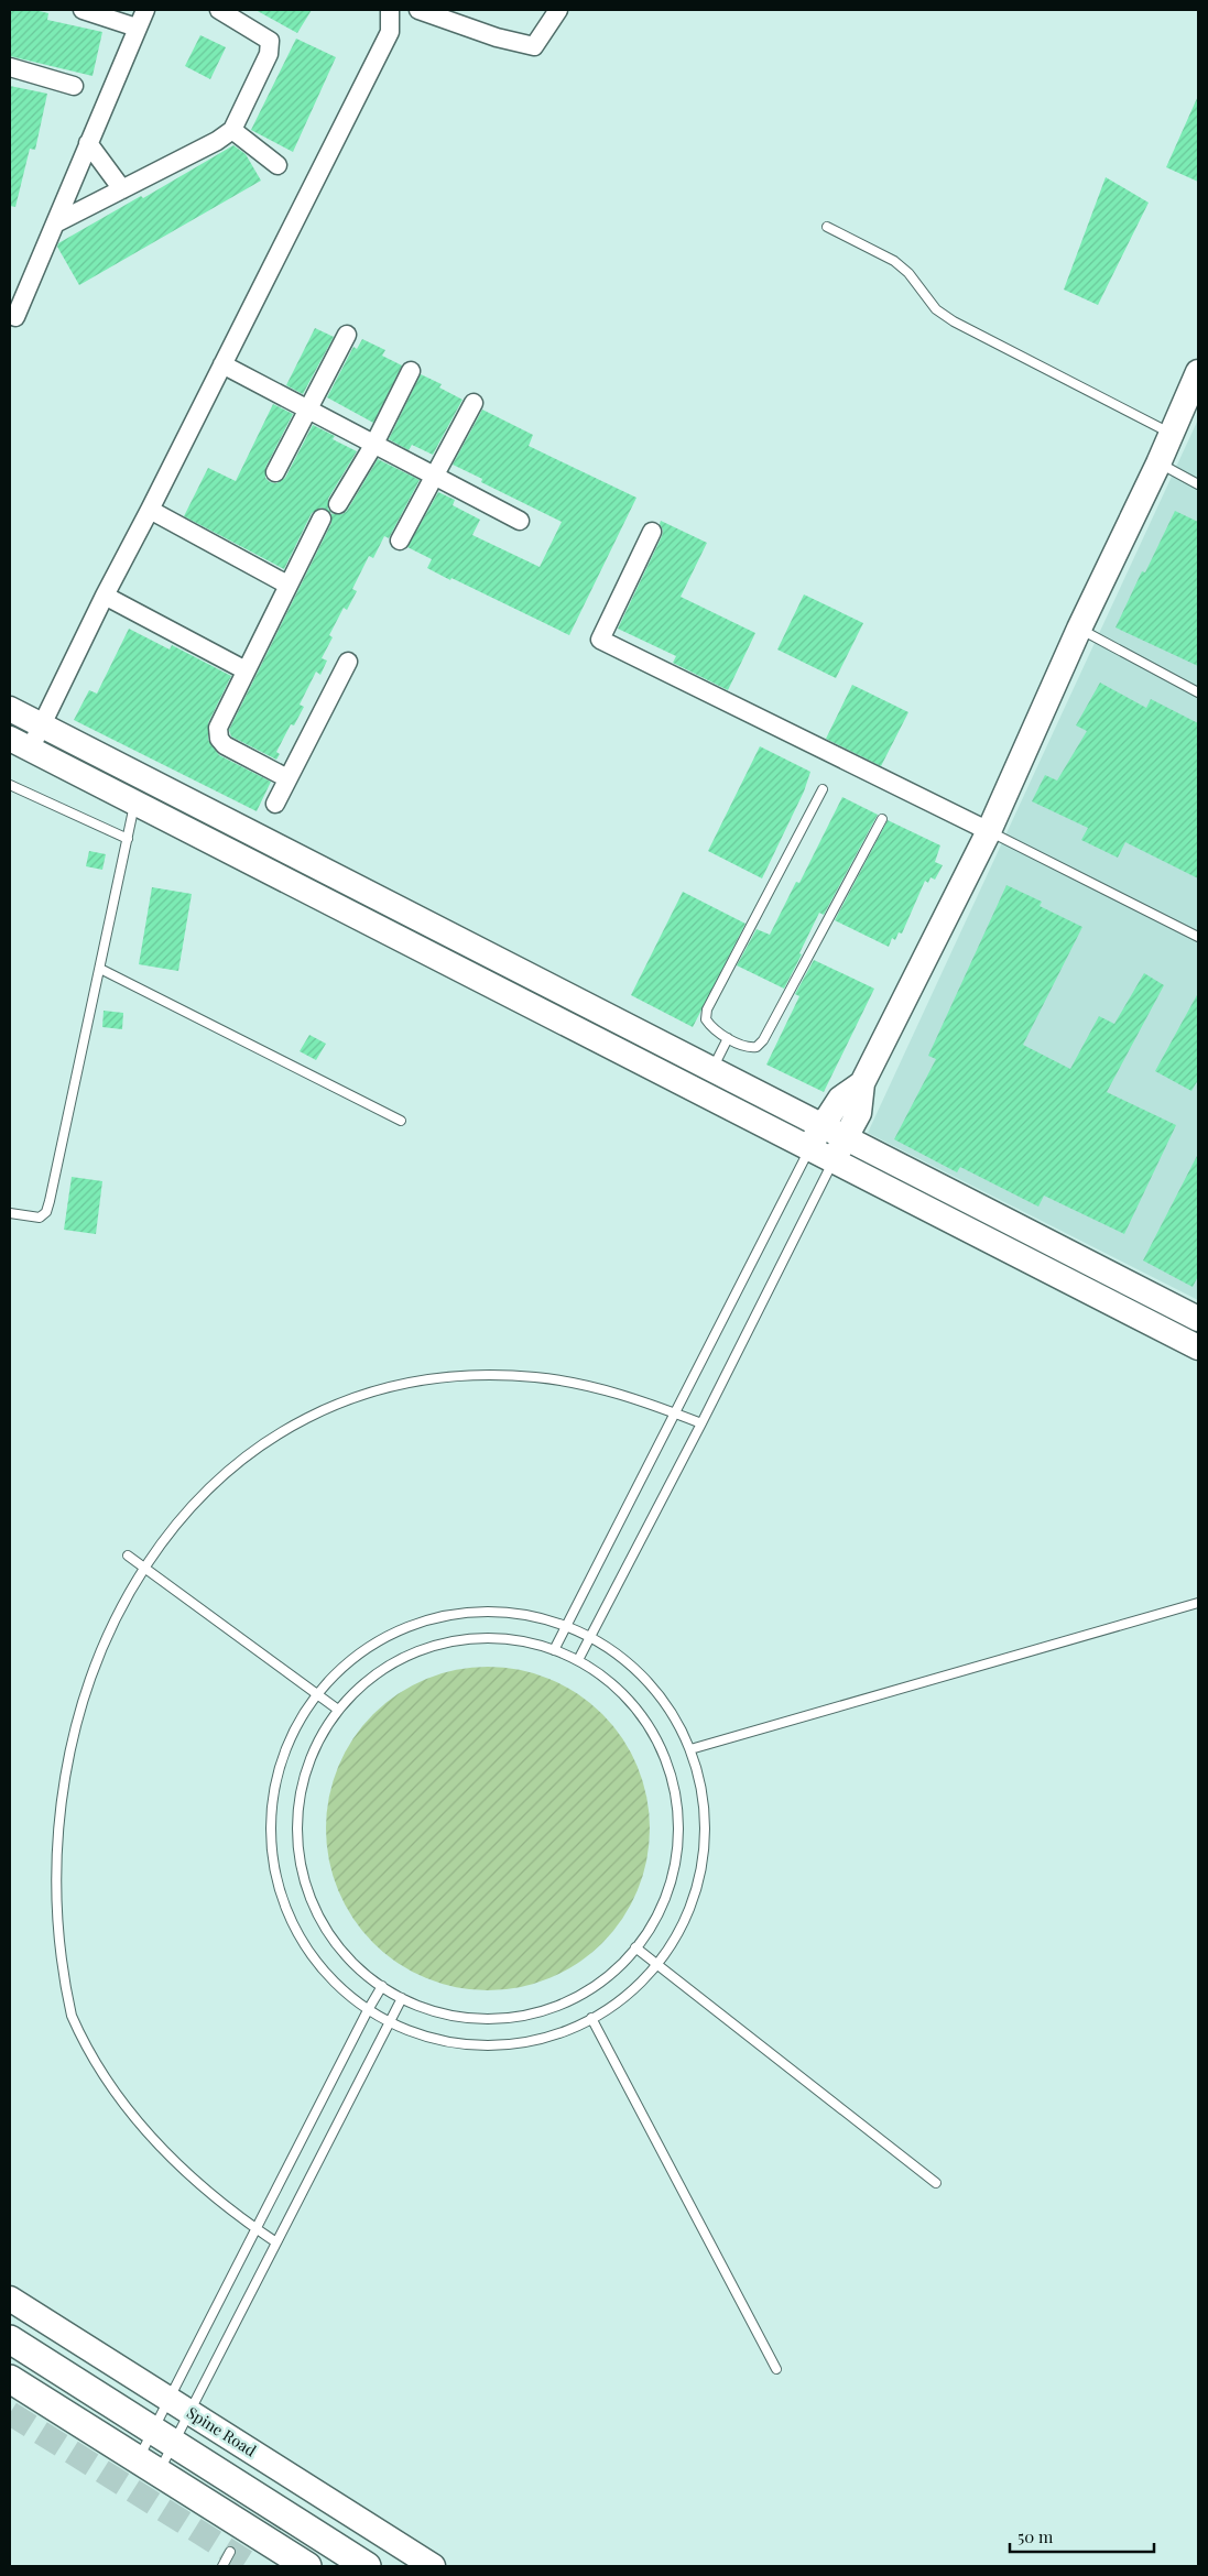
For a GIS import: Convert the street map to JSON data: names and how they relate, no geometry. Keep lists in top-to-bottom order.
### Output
{
  "streets": {
    "street": ["Spine Road"]
  },
  "scale_bar": "50 m"
}
